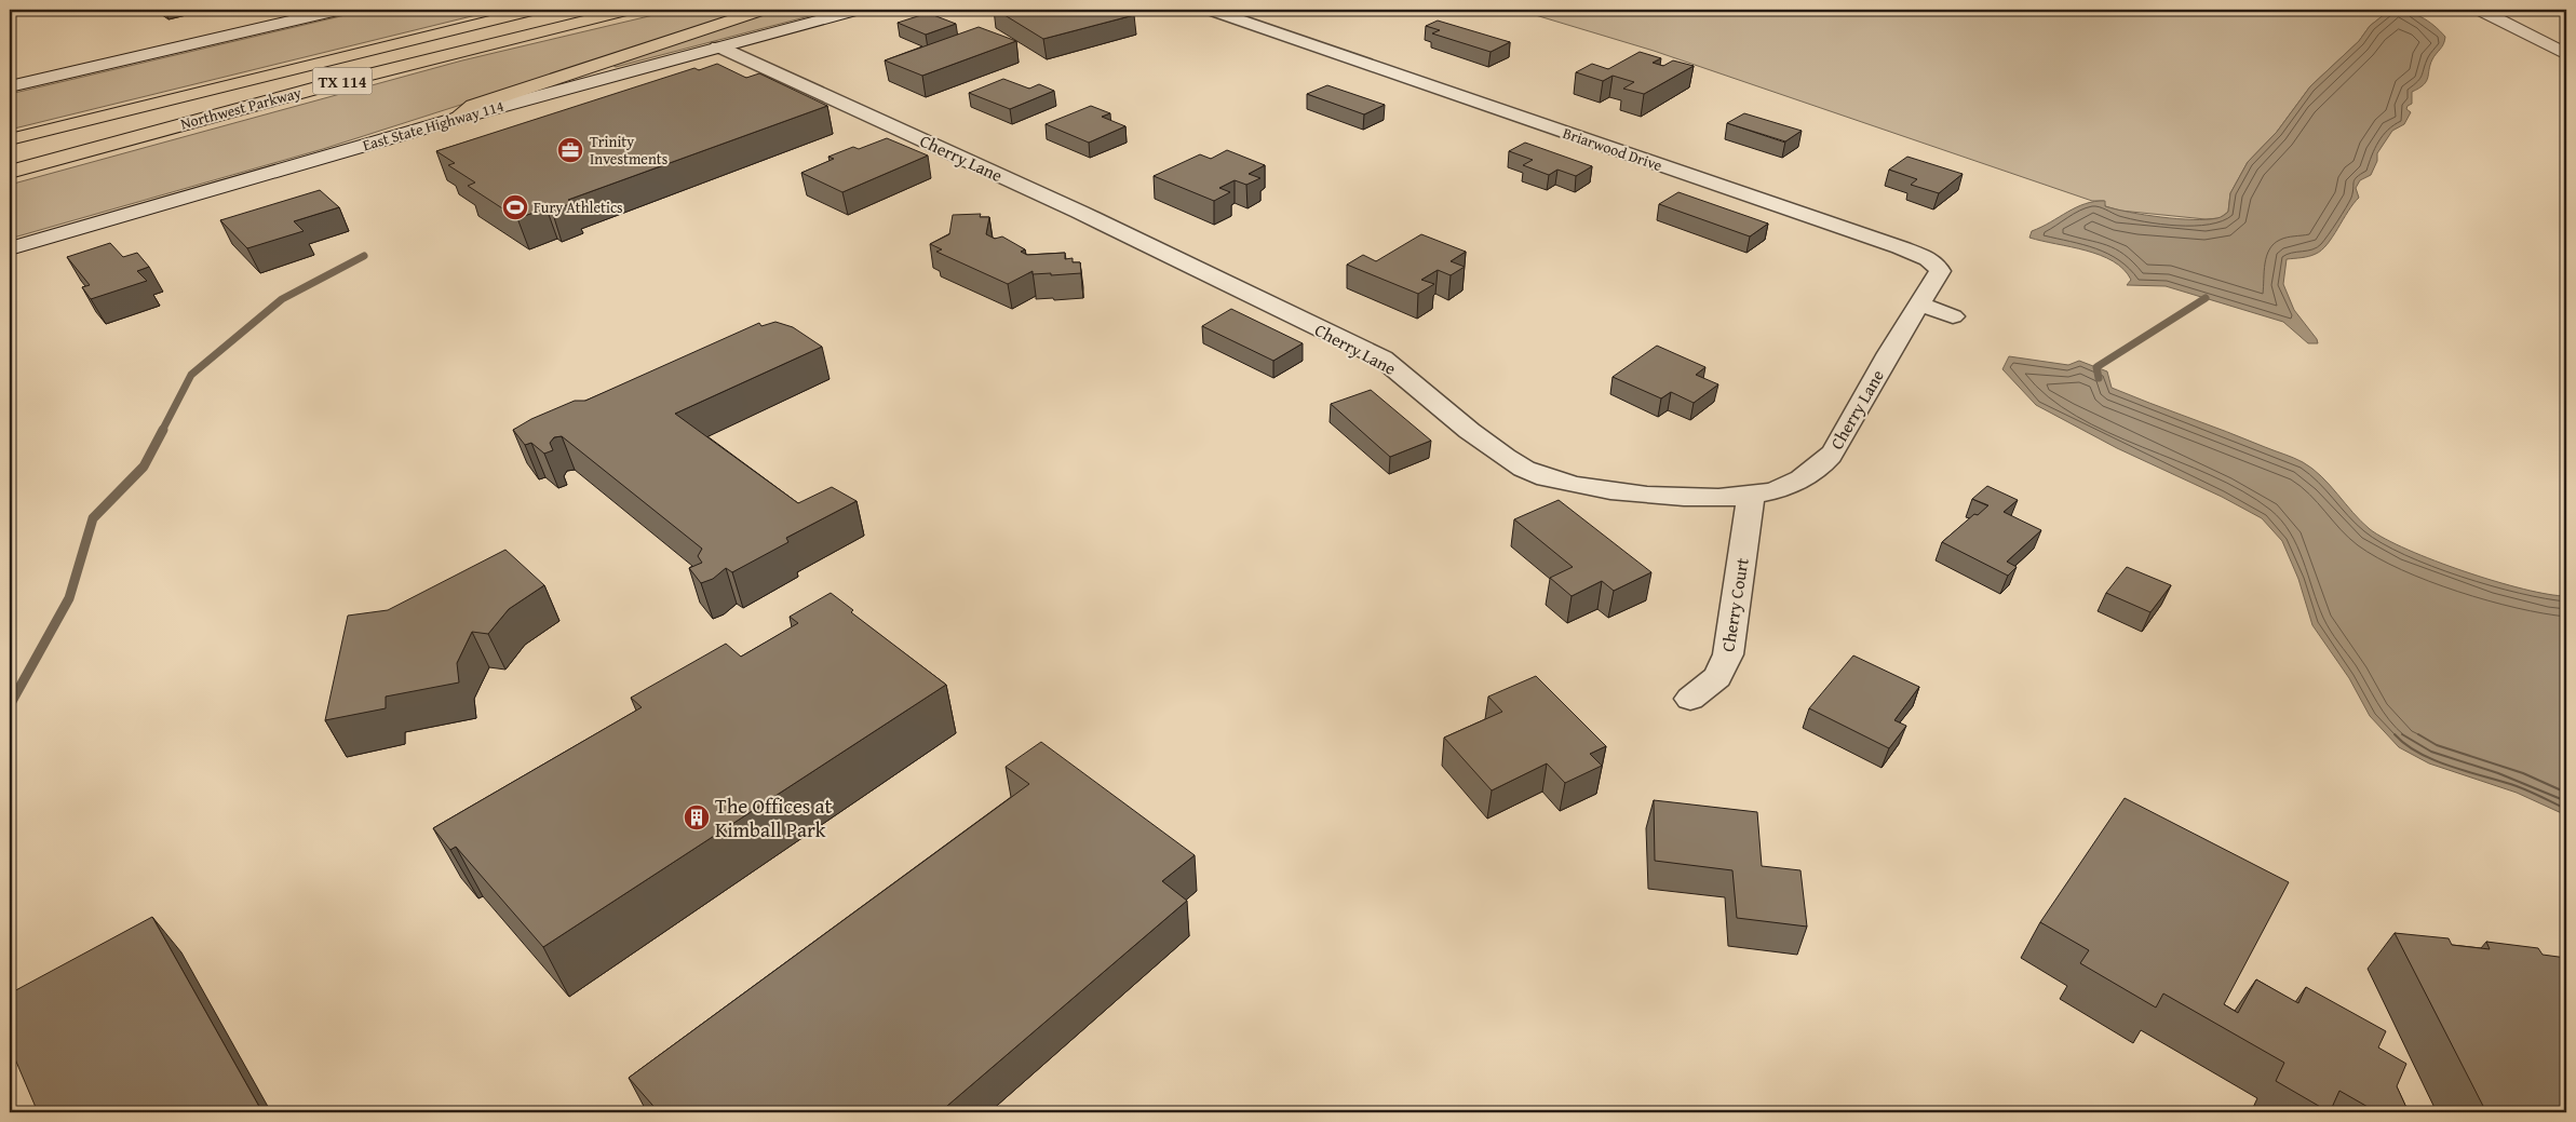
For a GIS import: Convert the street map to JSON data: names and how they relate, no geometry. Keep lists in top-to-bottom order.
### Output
{
  "streets": {
    "highway": ["TX 114", "Northwest Parkway"],
    "main road": ["East State Highway 114"],
    "street": ["Briarwood Drive", "Cherry Lane", "Cherry Court"]
  },
  "crossings": [
    ["East State Highway 114", "Cherry Lane"],
    ["Briarwood Drive", "Cherry Lane"],
    ["Cherry Lane", "Cherry Court"]
  ],
  "places": {
    "office": ["Trinity Investments"],
    "sports": ["Fury Athletics"],
    "building": ["The Offices at Kimball Park"]
  }
}
